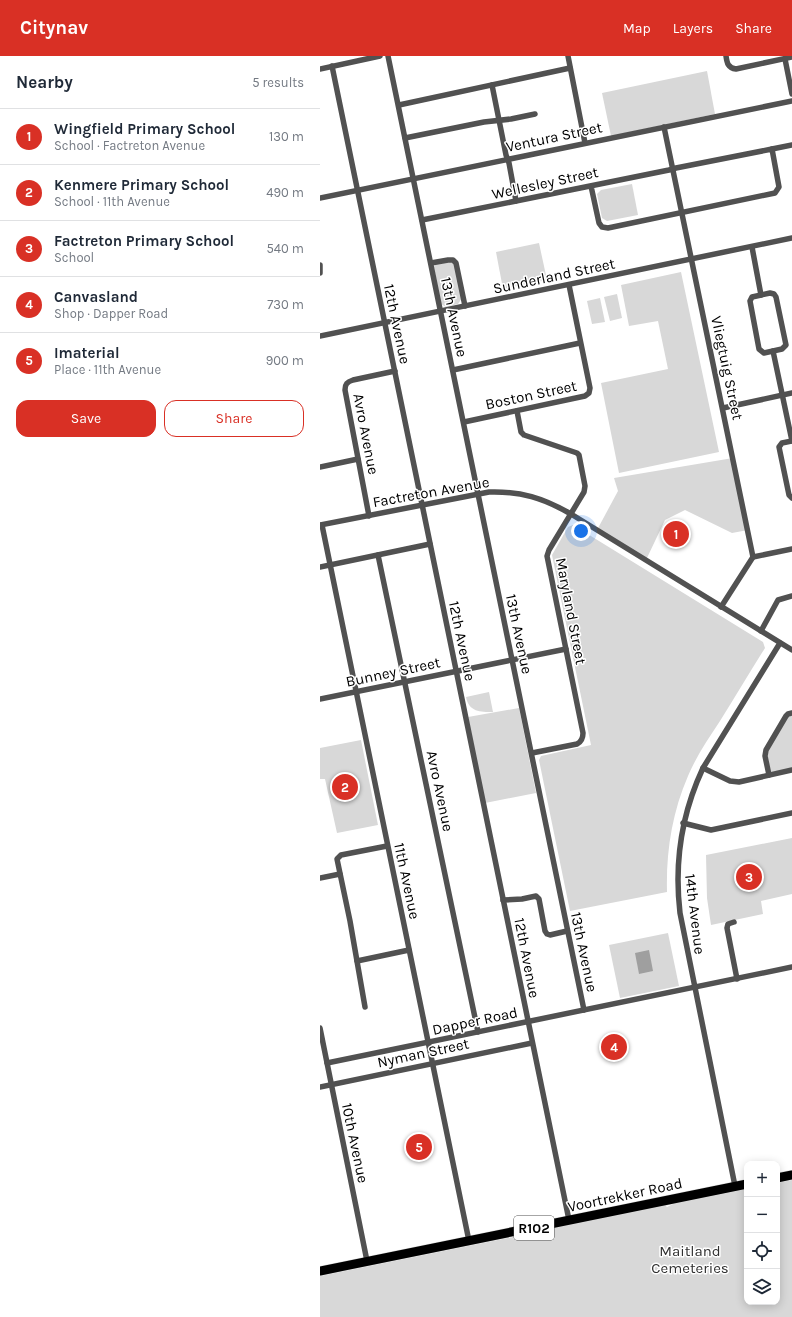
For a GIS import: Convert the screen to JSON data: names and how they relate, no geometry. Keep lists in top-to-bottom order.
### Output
{
  "streets": {
    "main road": ["Voortrekker Road", "R102"],
    "street": [
      "Ventura Street",
      "Wellesley Street",
      "Sunderland Street",
      "13th Avenue",
      "12th Avenue",
      "Vliegtuig Street",
      "Boston Street",
      "Avro Avenue",
      "Factreton Avenue",
      "Maryland Street",
      "Bunney Street",
      "11th Avenue",
      "14th Avenue",
      "Dapper Road",
      "Nyman Street",
      "10th Avenue"
    ]
  },
  "crossings": [
    ["Ventura Street", "13th Avenue"],
    ["Ventura Street", "12th Avenue"],
    ["Ventura Street", "Vliegtuig Street"],
    ["Wellesley Street", "13th Avenue"],
    ["Wellesley Street", "Vliegtuig Street"],
    ["Sunderland Street", "13th Avenue"],
    ["Sunderland Street", "12th Avenue"],
    ["Sunderland Street", "Vliegtuig Street"],
    ["Sunderland Street", "Boston Street"],
    ["13th Avenue", "Boston Street"],
    ["13th Avenue", "Factreton Avenue"],
    ["13th Avenue", "Maryland Street"],
    ["13th Avenue", "Bunney Street"],
    ["13th Avenue", "Dapper Road"],
    ["12th Avenue", "Avro Avenue"],
    ["12th Avenue", "Factreton Avenue"],
    ["12th Avenue", "Bunney Street"],
    ["12th Avenue", "Dapper Road"],
    ["12th Avenue", "Nyman Street"],
    ["12th Avenue", "Voortrekker Road"],
    ["Boston Street", "Maryland Street"],
    ["Avro Avenue", "Factreton Avenue"],
    ["Avro Avenue", "Bunney Street"],
    ["Avro Avenue", "Dapper Road"],
    ["Factreton Avenue", "Maryland Street"],
    ["Factreton Avenue", "11th Avenue"],
    ["Factreton Avenue", "14th Avenue"],
    ["Maryland Street", "Bunney Street"],
    ["Bunney Street", "11th Avenue"],
    ["11th Avenue", "Dapper Road"],
    ["11th Avenue", "Nyman Street"],
    ["11th Avenue", "Voortrekker Road"],
    ["14th Avenue", "Dapper Road"],
    ["14th Avenue", "Voortrekker Road"],
    ["Dapper Road", "10th Avenue"],
    ["Nyman Street", "10th Avenue"],
    ["10th Avenue", "Voortrekker Road"]
  ],
  "parks": ["Maitland Cemeteries"],
  "page": {
    "header": "Citynav",
    "nav": ["Map", "Layers", "Share"],
    "heading": ["Nearby", "5 results"],
    "list": [
      {
        "mark": "1",
        "name": "Wingfield Primary School",
        "note": "School · Factreton Avenue",
        "value": "130 m"
      },
      {
        "mark": "2",
        "name": "Kenmere Primary School",
        "note": "School · 11th Avenue",
        "value": "490 m"
      },
      {
        "mark": "3",
        "name": "Factreton Primary School",
        "note": "School",
        "value": "540 m"
      },
      {
        "mark": "4",
        "name": "Canvasland",
        "note": "Shop · Dapper Road",
        "value": "730 m"
      },
      {
        "mark": "5",
        "name": "Imaterial",
        "note": "Place · 11th Avenue",
        "value": "900 m"
      }
    ],
    "buttons": ["Save", "Share"],
    "pins": [
      "1",
      "2",
      "3",
      "4",
      "5"
    ],
    "map_buttons": ["+", "−"]
  }
}
